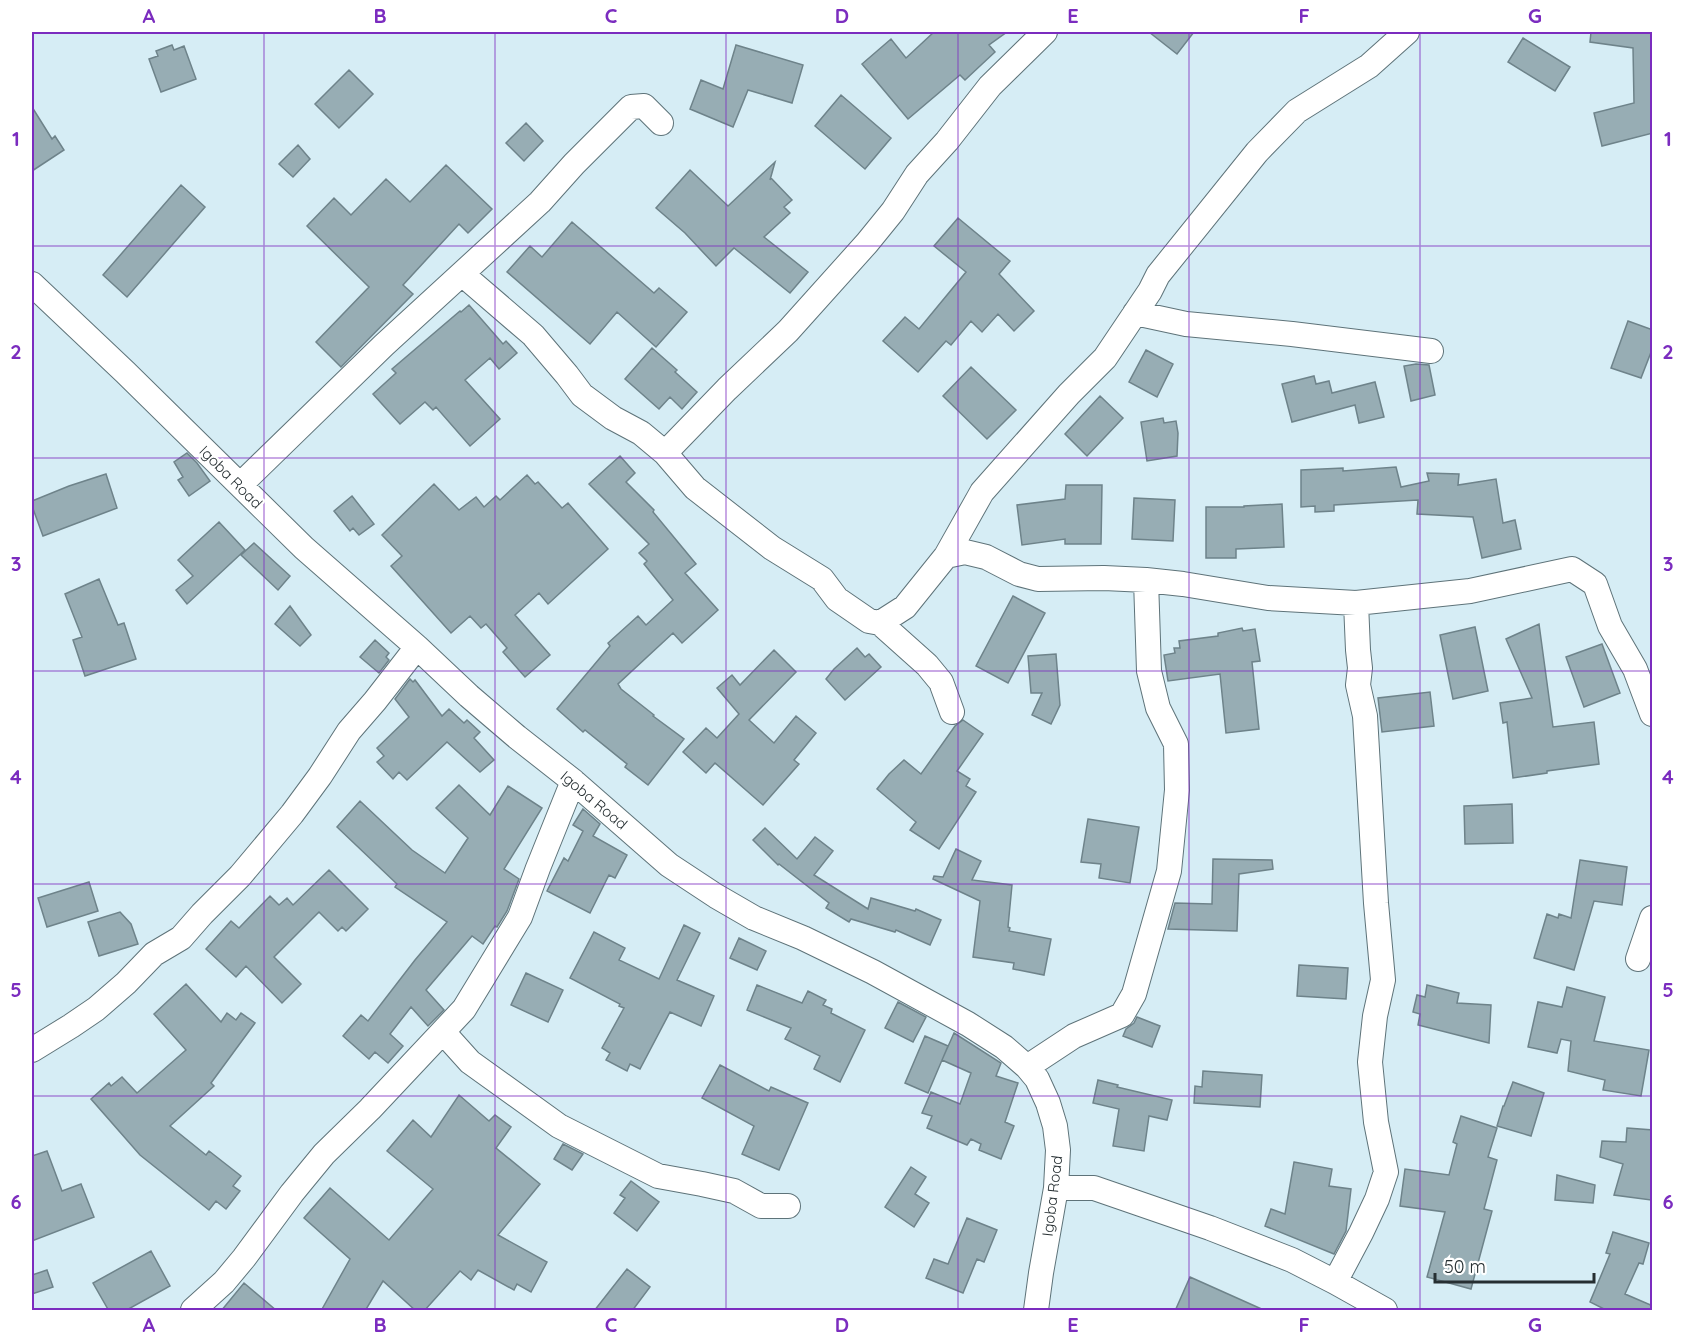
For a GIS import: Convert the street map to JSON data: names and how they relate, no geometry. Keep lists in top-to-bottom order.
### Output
{
  "streets": {
    "street": ["Igoba Road"]
  },
  "scale_bar": "50 m",
  "grid": {
    "columns": [
      "A",
      "B",
      "C",
      "D",
      "E",
      "F",
      "G"
    ],
    "rows": [
      "1",
      "2",
      "3",
      "4",
      "5",
      "6"
    ]
  }
}
